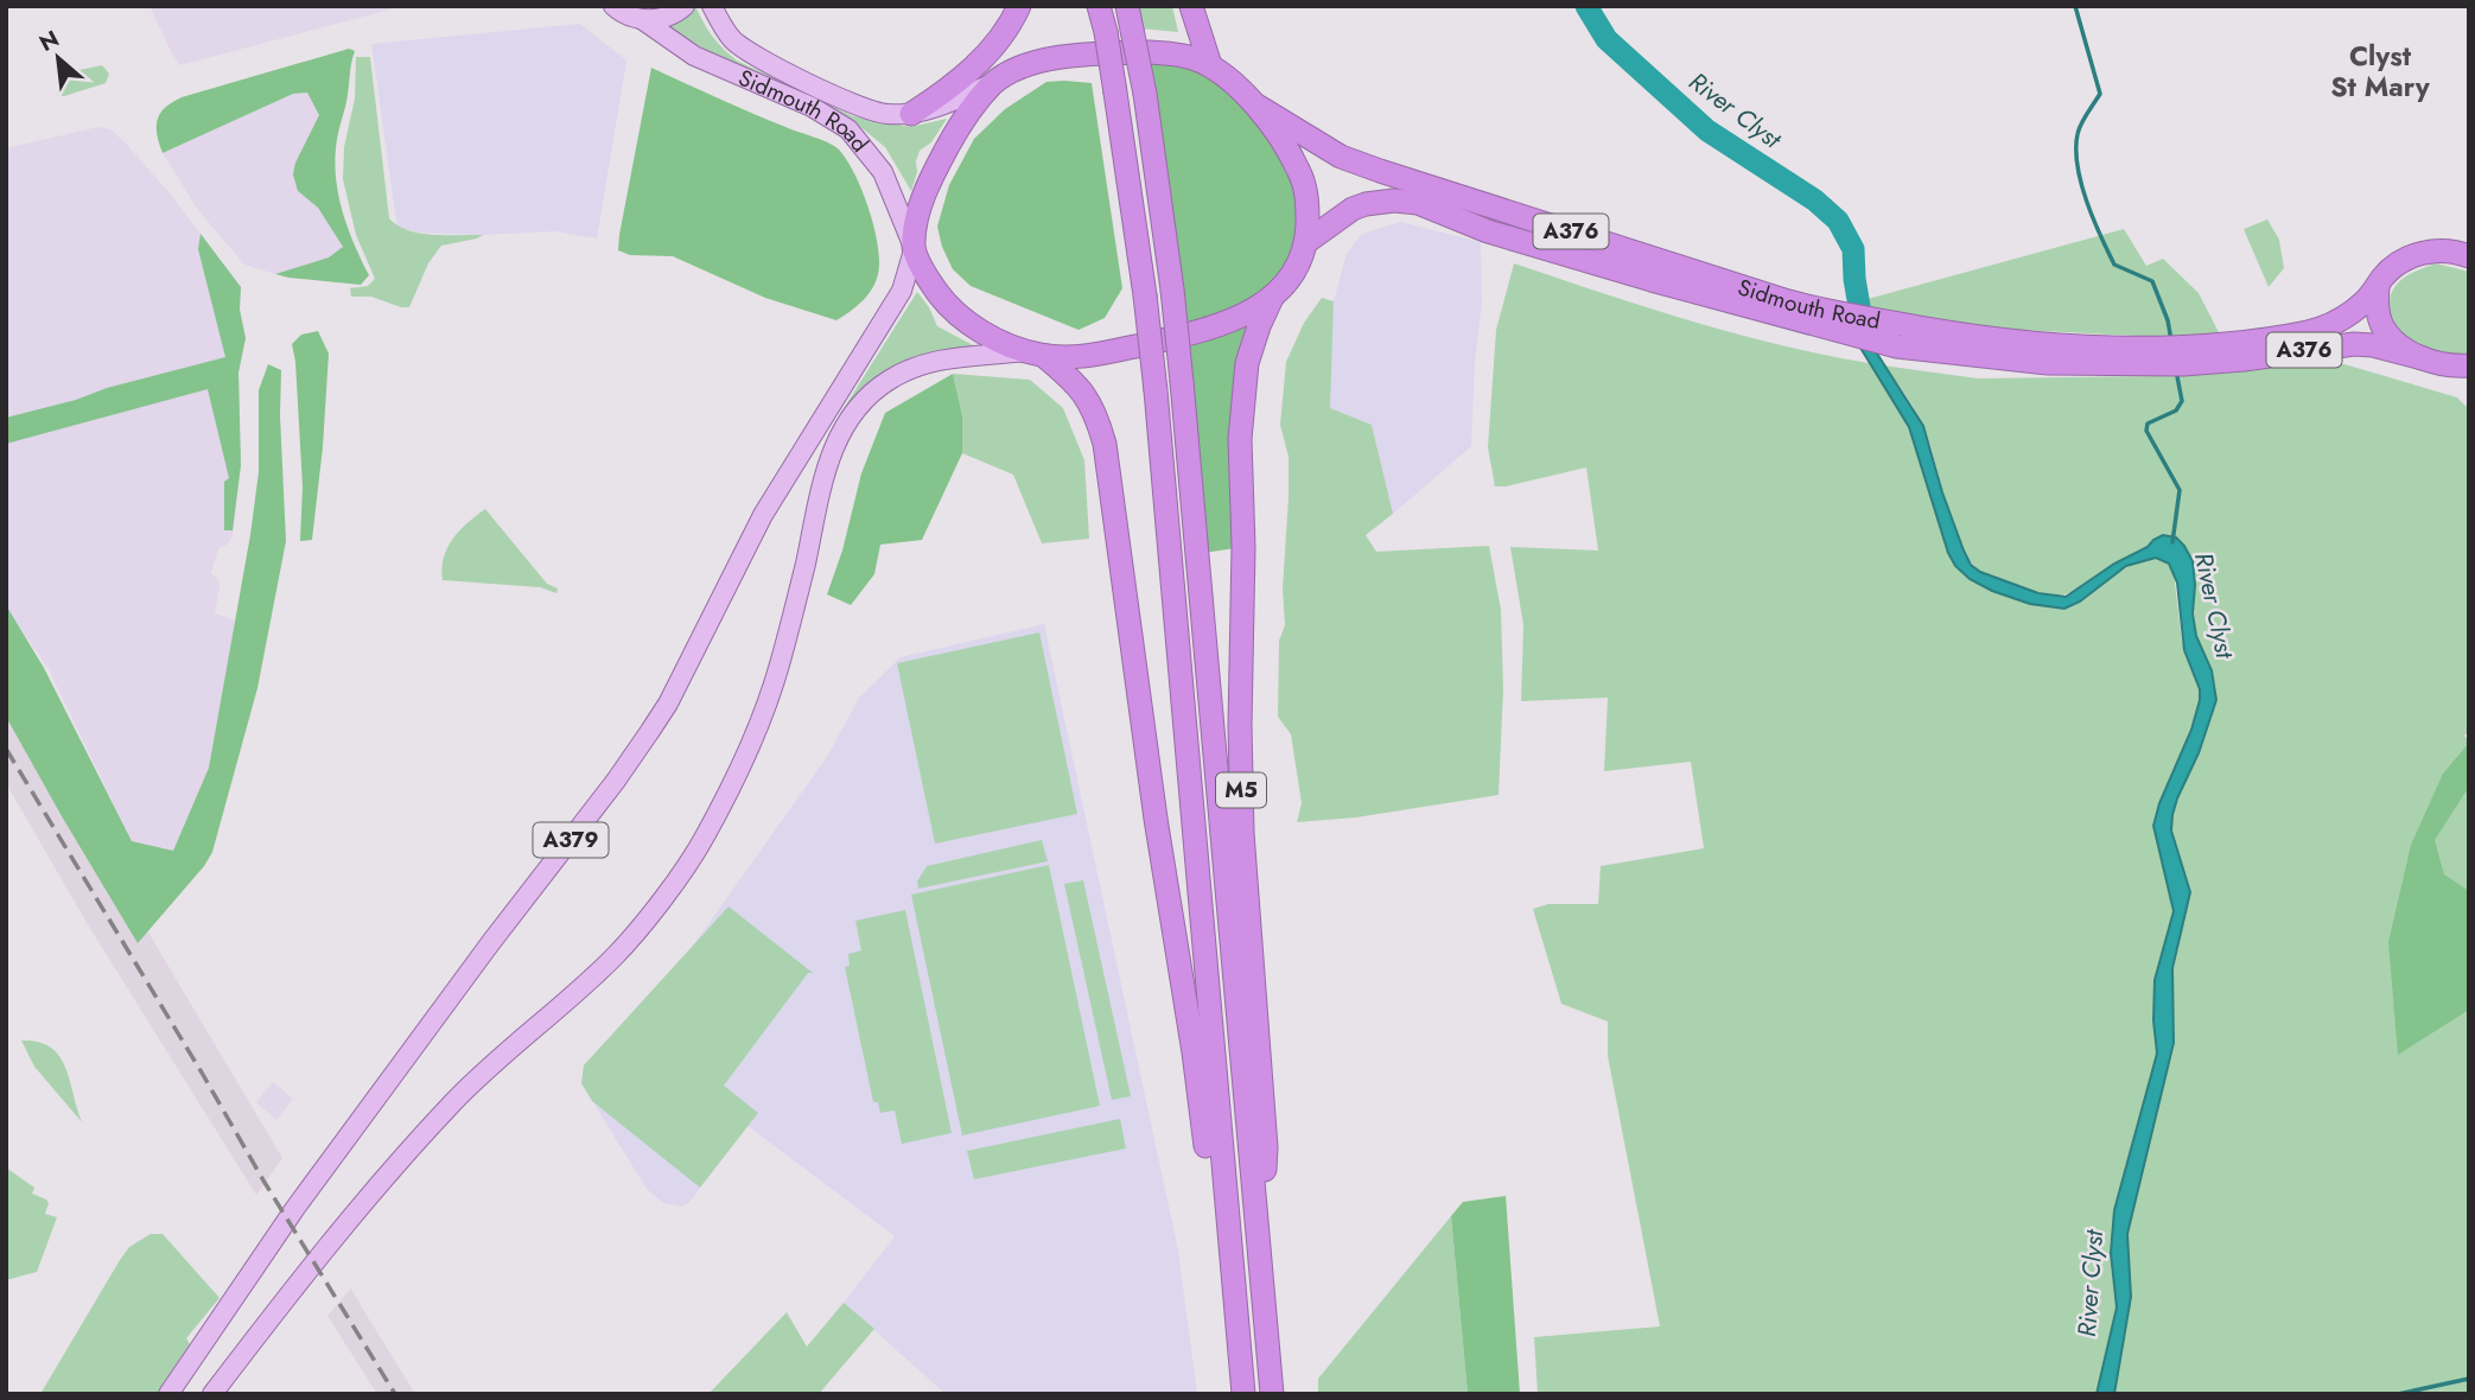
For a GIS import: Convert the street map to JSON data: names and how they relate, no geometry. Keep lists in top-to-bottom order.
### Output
{
  "streets": {
    "highway": ["Sidmouth Road", "A376", "M5"],
    "main road": ["A379"]
  },
  "crossings": [
    ["Sidmouth Road", "A376"],
    ["Sidmouth Road", "A379"]
  ],
  "districts": ["Clyst St Mary"],
  "water": ["River Clyst"],
  "north": "top left"
}
